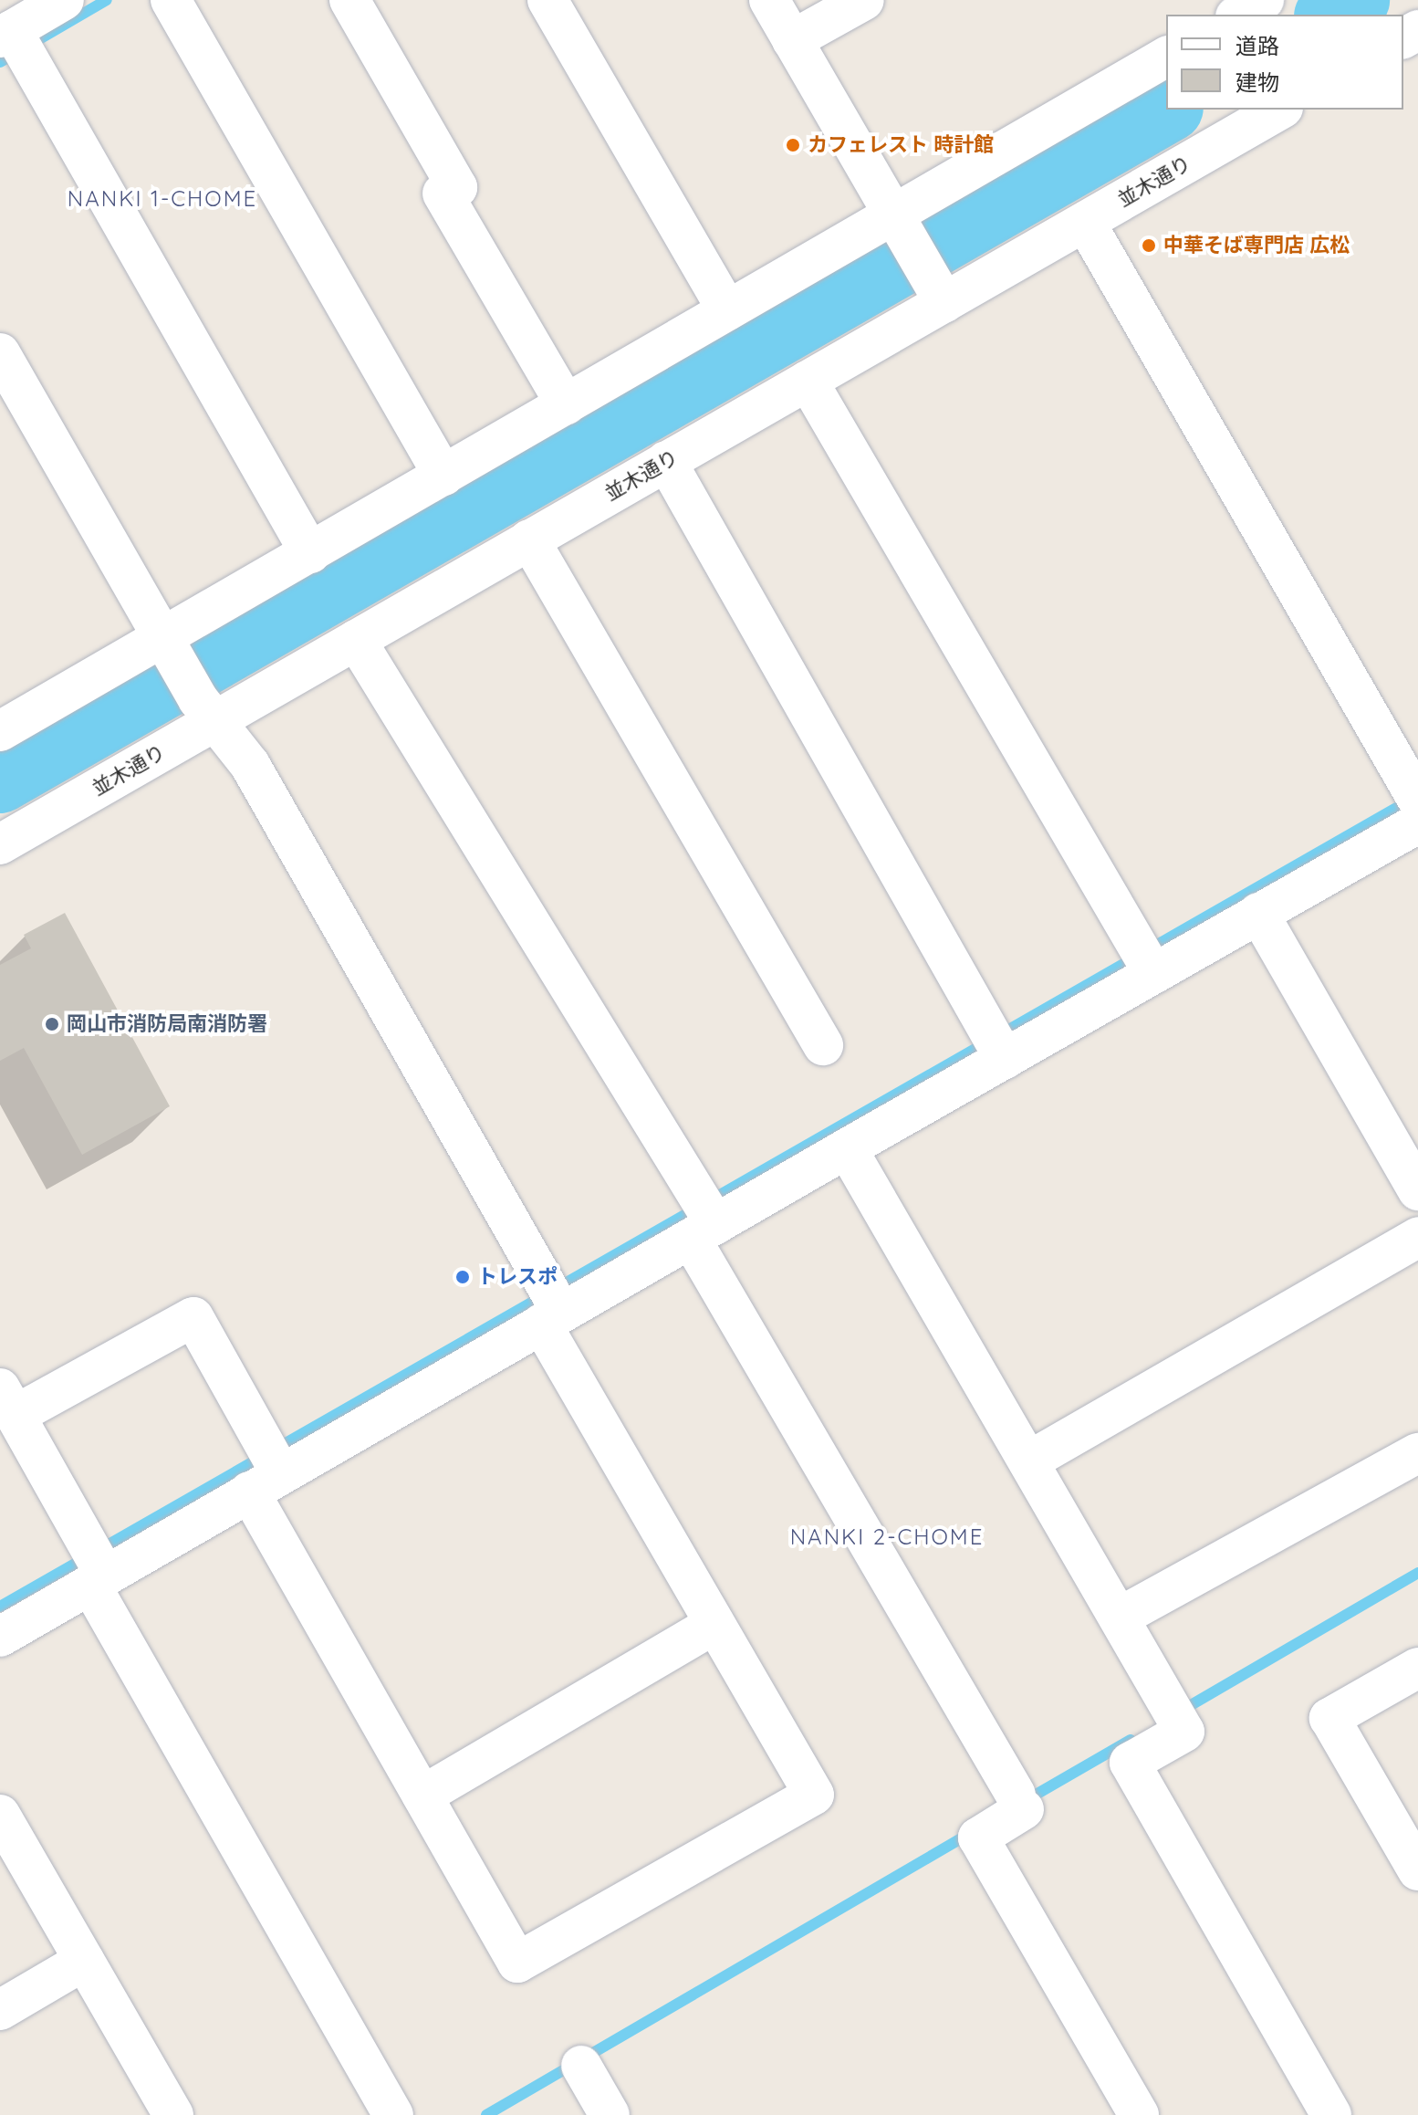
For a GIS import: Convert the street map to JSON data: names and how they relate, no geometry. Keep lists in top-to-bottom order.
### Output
{
  "streets": {
    "street": ["並木通り"]
  },
  "districts": ["NANKI 1-CHOME", "NANKI 2-CHOME"],
  "places": [
    "カフェレスト 時計館",
    "中華そば専門店 広松",
    "岡山市消防局南消防署",
    "トレスポ"
  ],
  "legend": ["道路", "建物"]
}
